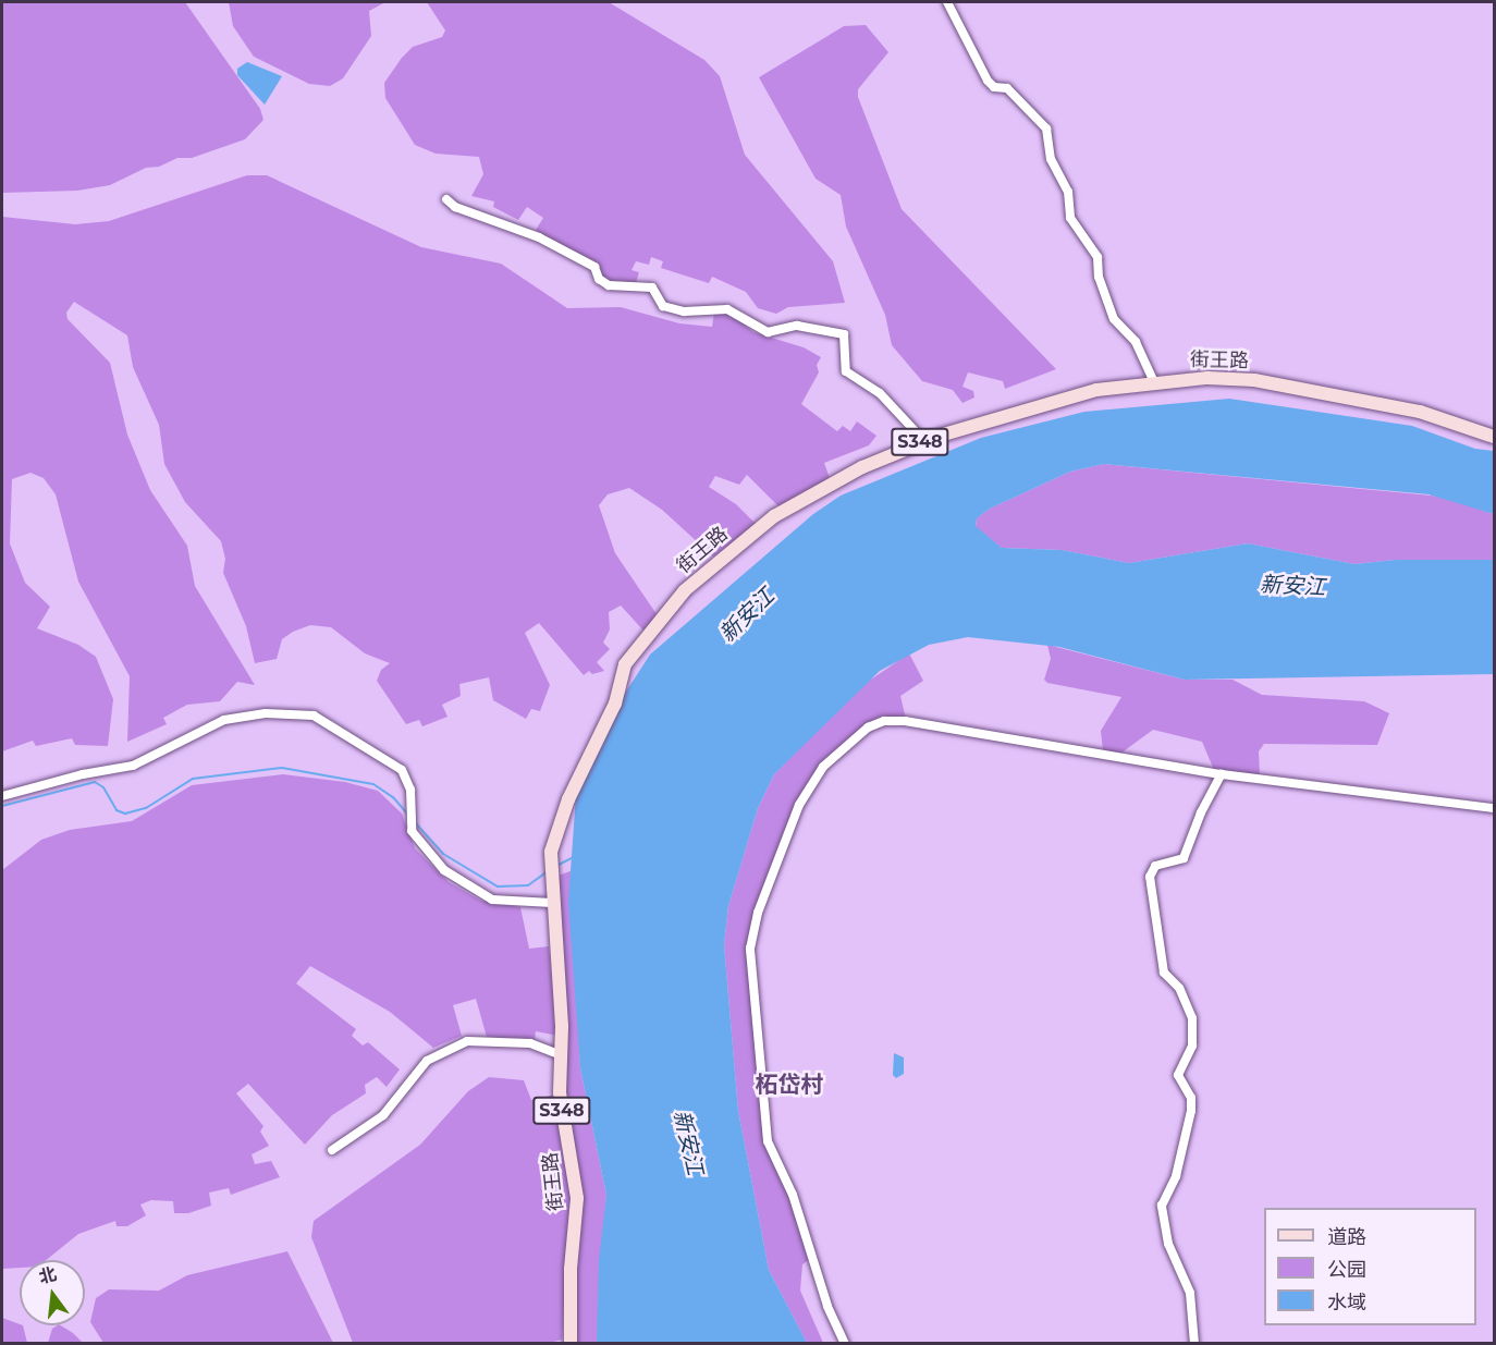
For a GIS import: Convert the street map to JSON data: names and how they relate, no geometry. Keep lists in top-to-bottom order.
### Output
{
  "streets": {
    "main road": ["街王路", "S348"]
  },
  "districts": ["柘岱村"],
  "water": ["新安江"],
  "legend": ["道路", "公园", "水域"],
  "north": "top"
}
